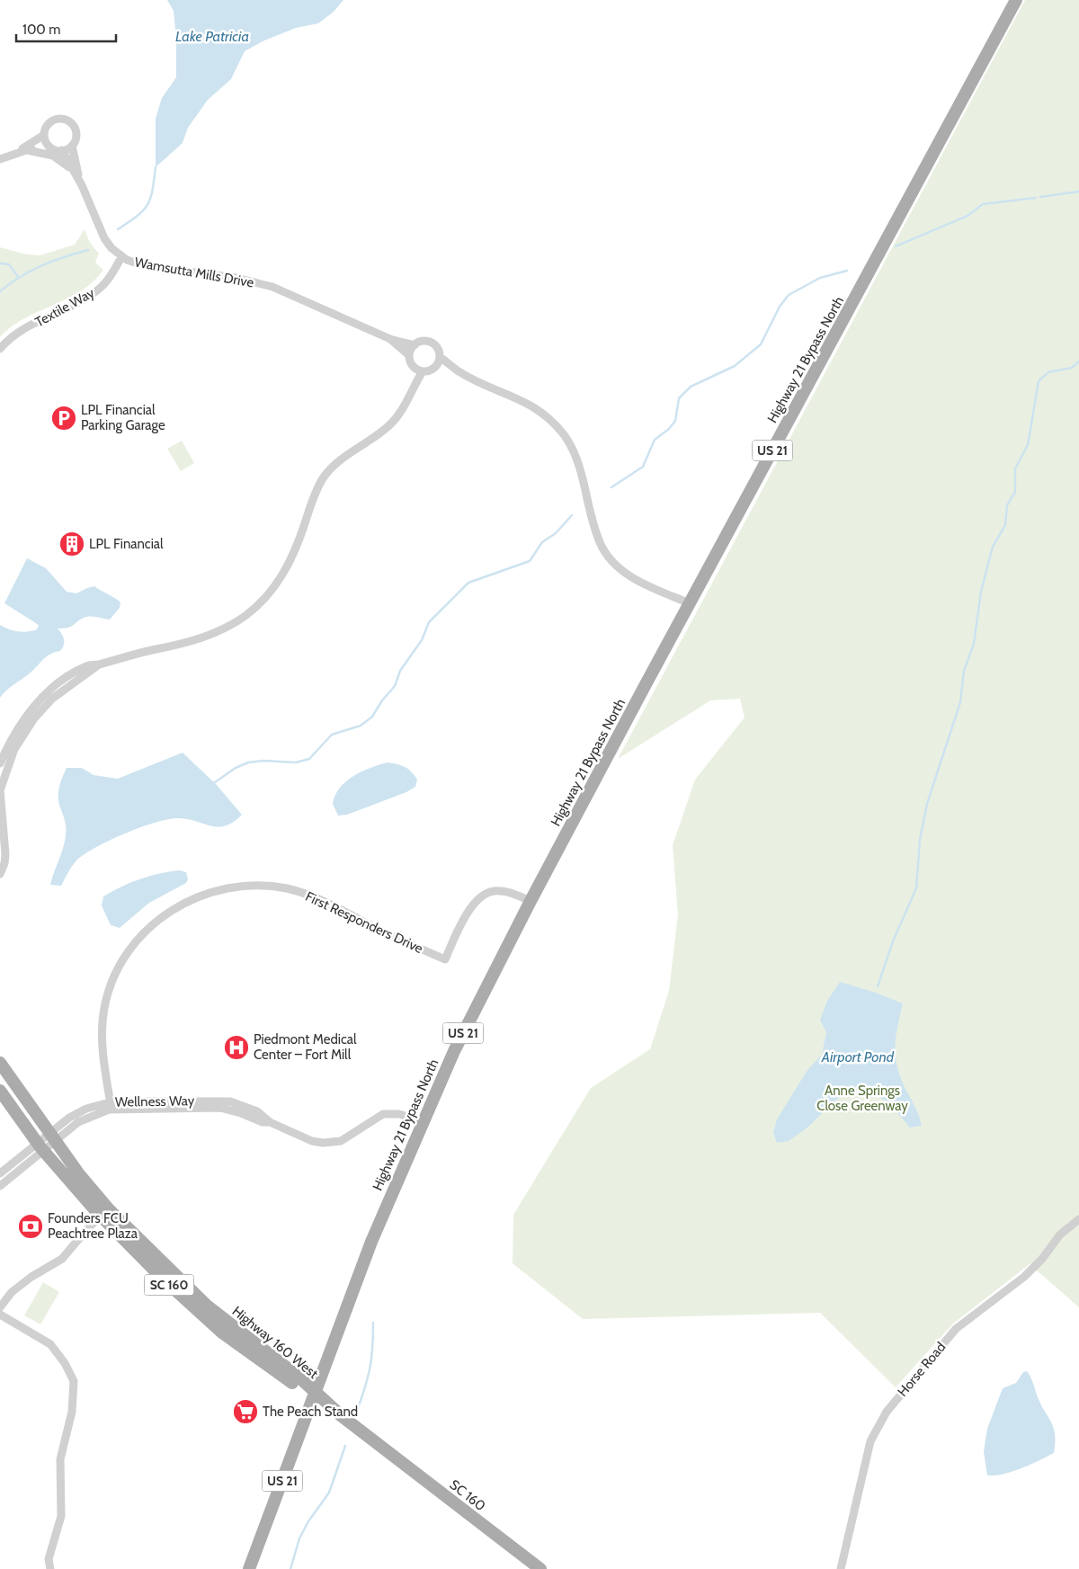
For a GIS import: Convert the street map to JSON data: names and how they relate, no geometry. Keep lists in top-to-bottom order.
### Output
{
  "streets": {
    "main road": [
      "Highway 21 Bypass North",
      "US 21",
      "SC 160",
      "Highway 160 West"
    ],
    "street": [
      "Wamsutta Mills Drive",
      "Textile Way",
      "First Responders Drive",
      "Wellness Way",
      "Horse Road"
    ]
  },
  "crossings": [
    ["Wamsutta Mills Drive", "Textile Way"],
    ["Wamsutta Mills Drive", "Highway 21 Bypass North"],
    ["Highway 21 Bypass North", "First Responders Drive"],
    ["Highway 21 Bypass North", "Wellness Way"],
    ["Highway 21 Bypass North", "SC 160"],
    ["Highway 21 Bypass North", "Highway 160 West"],
    ["First Responders Drive", "Wellness Way"],
    ["Wellness Way", "Highway 160 West"],
    ["SC 160", "Highway 160 West"]
  ],
  "water": ["Lake Patricia", "Airport Pond"],
  "parks": ["Anne Springs Close Greenway"],
  "places": {
    "parking": ["LPL Financial Parking Garage"],
    "building": ["LPL Financial"],
    "hospital": ["Piedmont Medical Center – Fort Mill"],
    "bank": ["Founders FCU Peachtree Plaza"],
    "supermarket": ["The Peach Stand"]
  },
  "scale_bar": "100 m"
}
